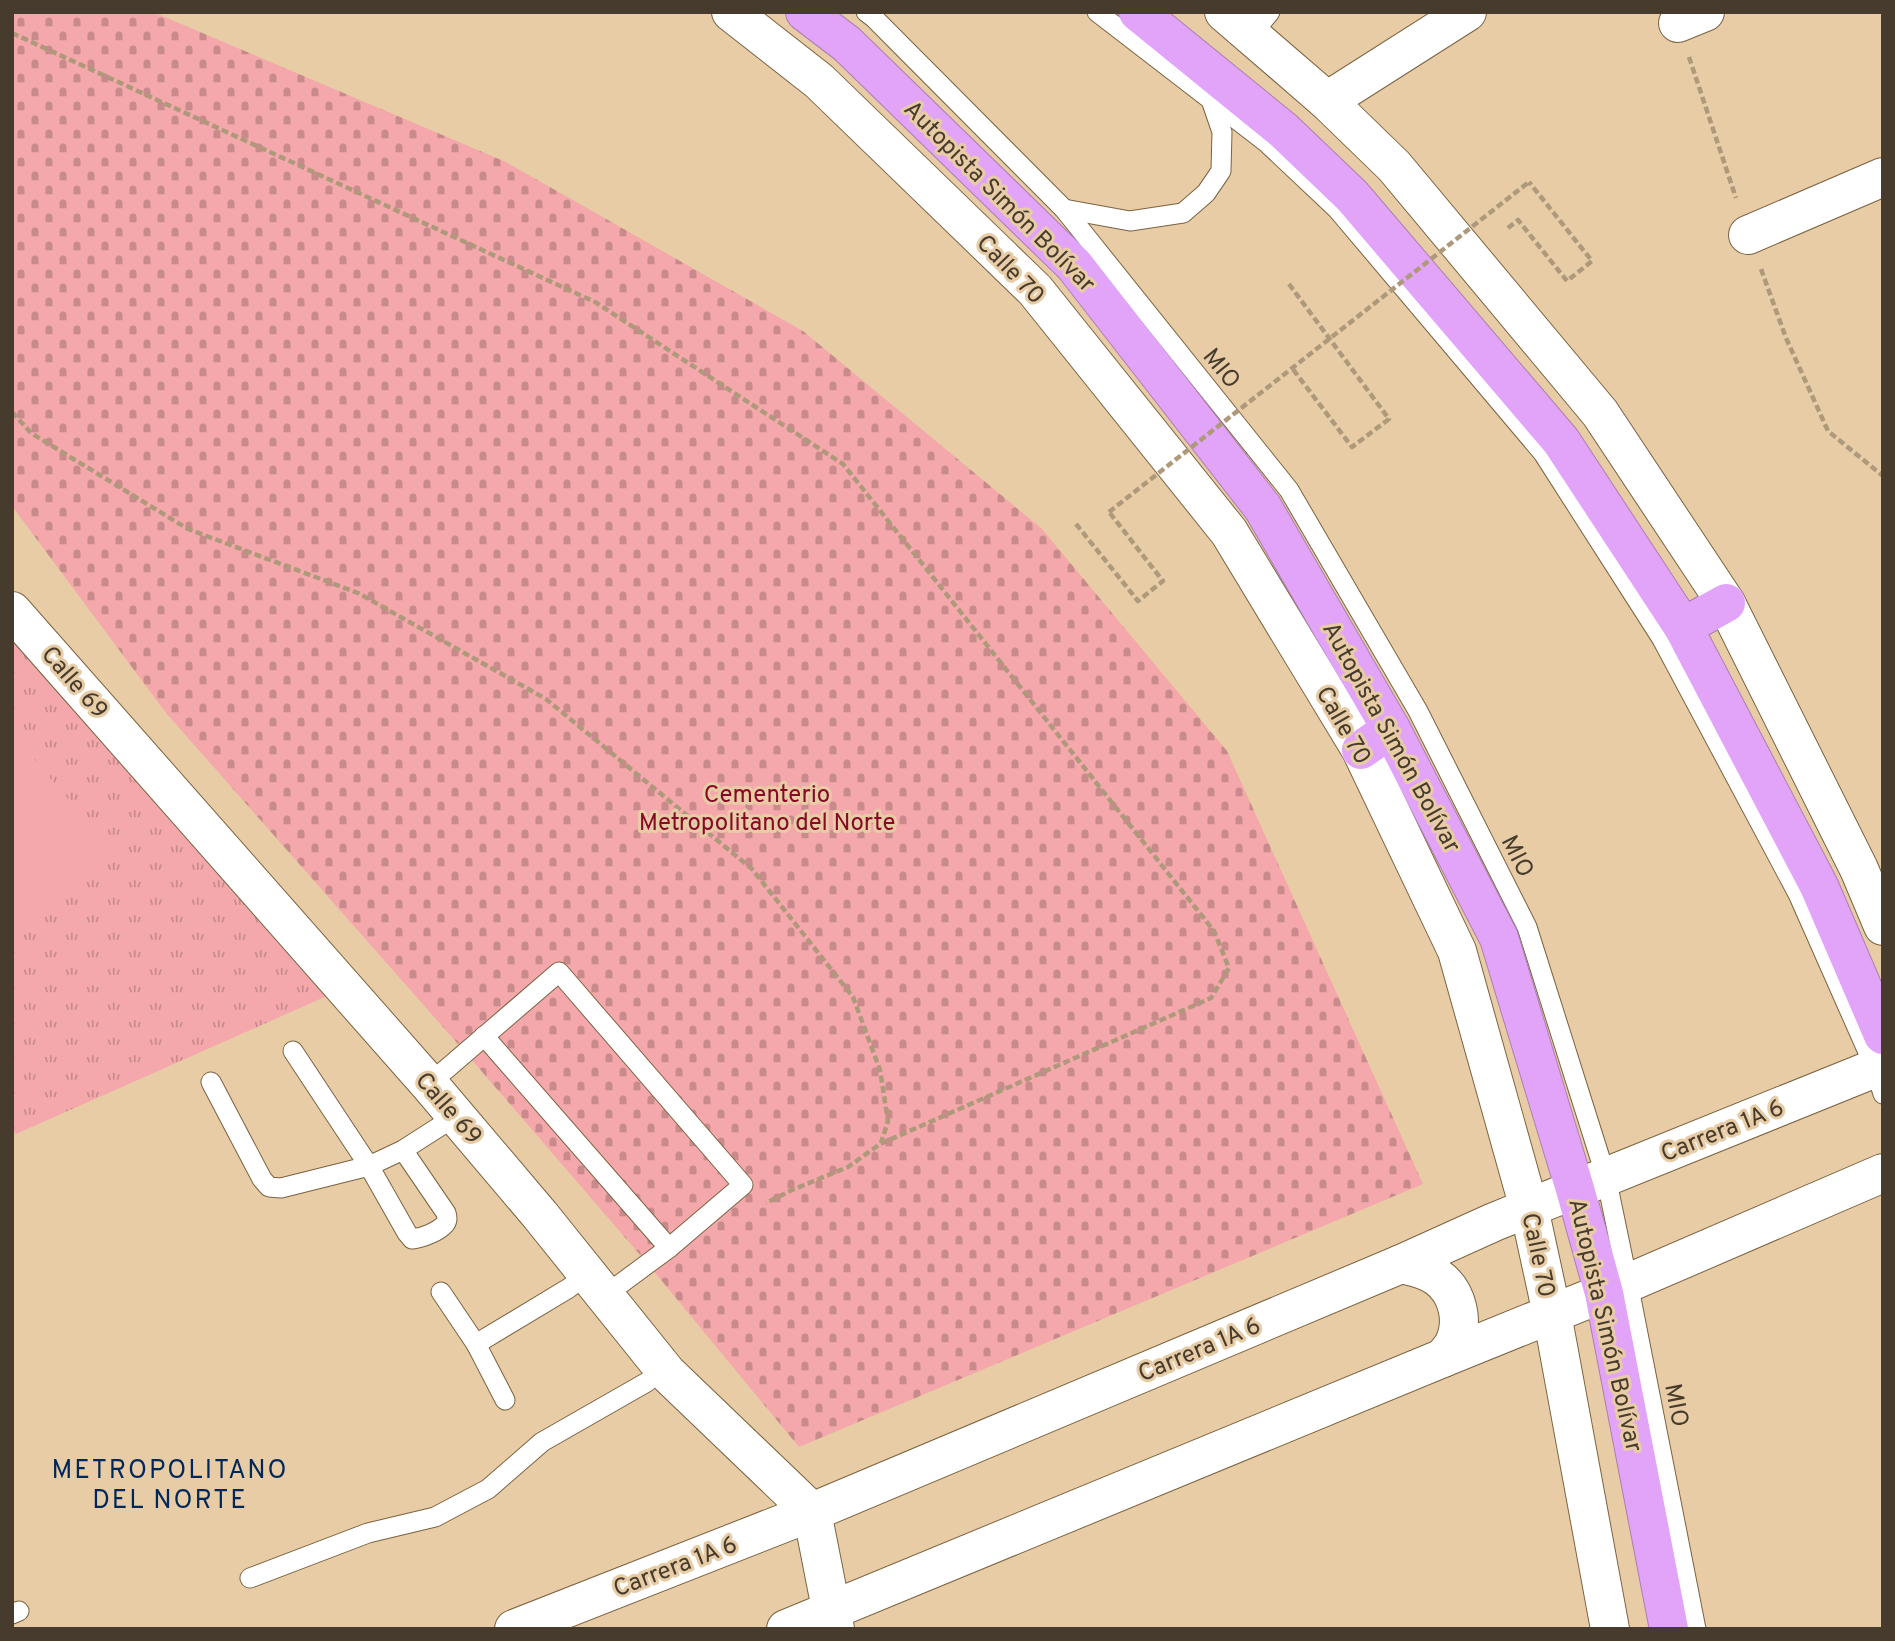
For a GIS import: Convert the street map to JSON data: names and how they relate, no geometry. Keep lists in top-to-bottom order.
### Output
{
  "streets": {
    "highway": ["Autopista Simón Bolívar"],
    "street": ["Calle 70", "Calle 69", "Carrera 1A 6"],
    "lane": ["MIO"]
  },
  "crossings": [
    ["Autopista Simón Bolívar", "Calle 70"],
    ["Autopista Simón Bolívar", "MIO"],
    ["Autopista Simón Bolívar", "Carrera 1A 6"],
    ["Calle 70", "Carrera 1A 6"],
    ["MIO", "Carrera 1A 6"],
    ["Calle 69", "Carrera 1A 6"]
  ],
  "districts": ["METROPOLITANO DEL NORTE"],
  "parks": ["Cementerio Metropolitano del Norte"]
}
